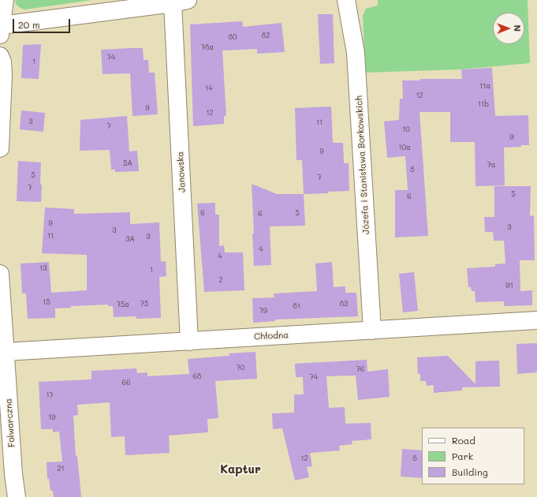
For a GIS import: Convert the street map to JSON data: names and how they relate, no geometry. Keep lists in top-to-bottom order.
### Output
{
  "streets": {
    "street": [
      "Józefa i Stanisława Borkowskich",
      "Janowska",
      "Chłodna",
      "Folwarczna"
    ]
  },
  "crossings": [
    ["Józefa i Stanisława Borkowskich", "Chłodna"],
    ["Janowska", "Chłodna"],
    ["Chłodna", "Folwarczna"]
  ],
  "districts": ["Kaptur"],
  "house_numbers": [
    "82",
    "80",
    "78a",
    "74",
    "1",
    "11a",
    "14",
    "12",
    "11b",
    "9",
    "12",
    "3",
    "11",
    "7",
    "10",
    "9",
    "10a",
    "9",
    "5A",
    "7a",
    "8",
    "5",
    "7",
    "7",
    "5",
    "6",
    "6",
    "5",
    "6",
    "9",
    "3",
    "3",
    "11",
    "3",
    "3A",
    "4",
    "4",
    "13",
    "1",
    "2",
    "91",
    "15",
    "75",
    "83",
    "75a",
    "81",
    "79",
    "70",
    "76",
    "68",
    "74",
    "66",
    "17",
    "19",
    "12",
    "8",
    "21"
  ],
  "legend": ["Road", "Park", "Building"],
  "scale_bar": "20 m",
  "north": "right"
}
